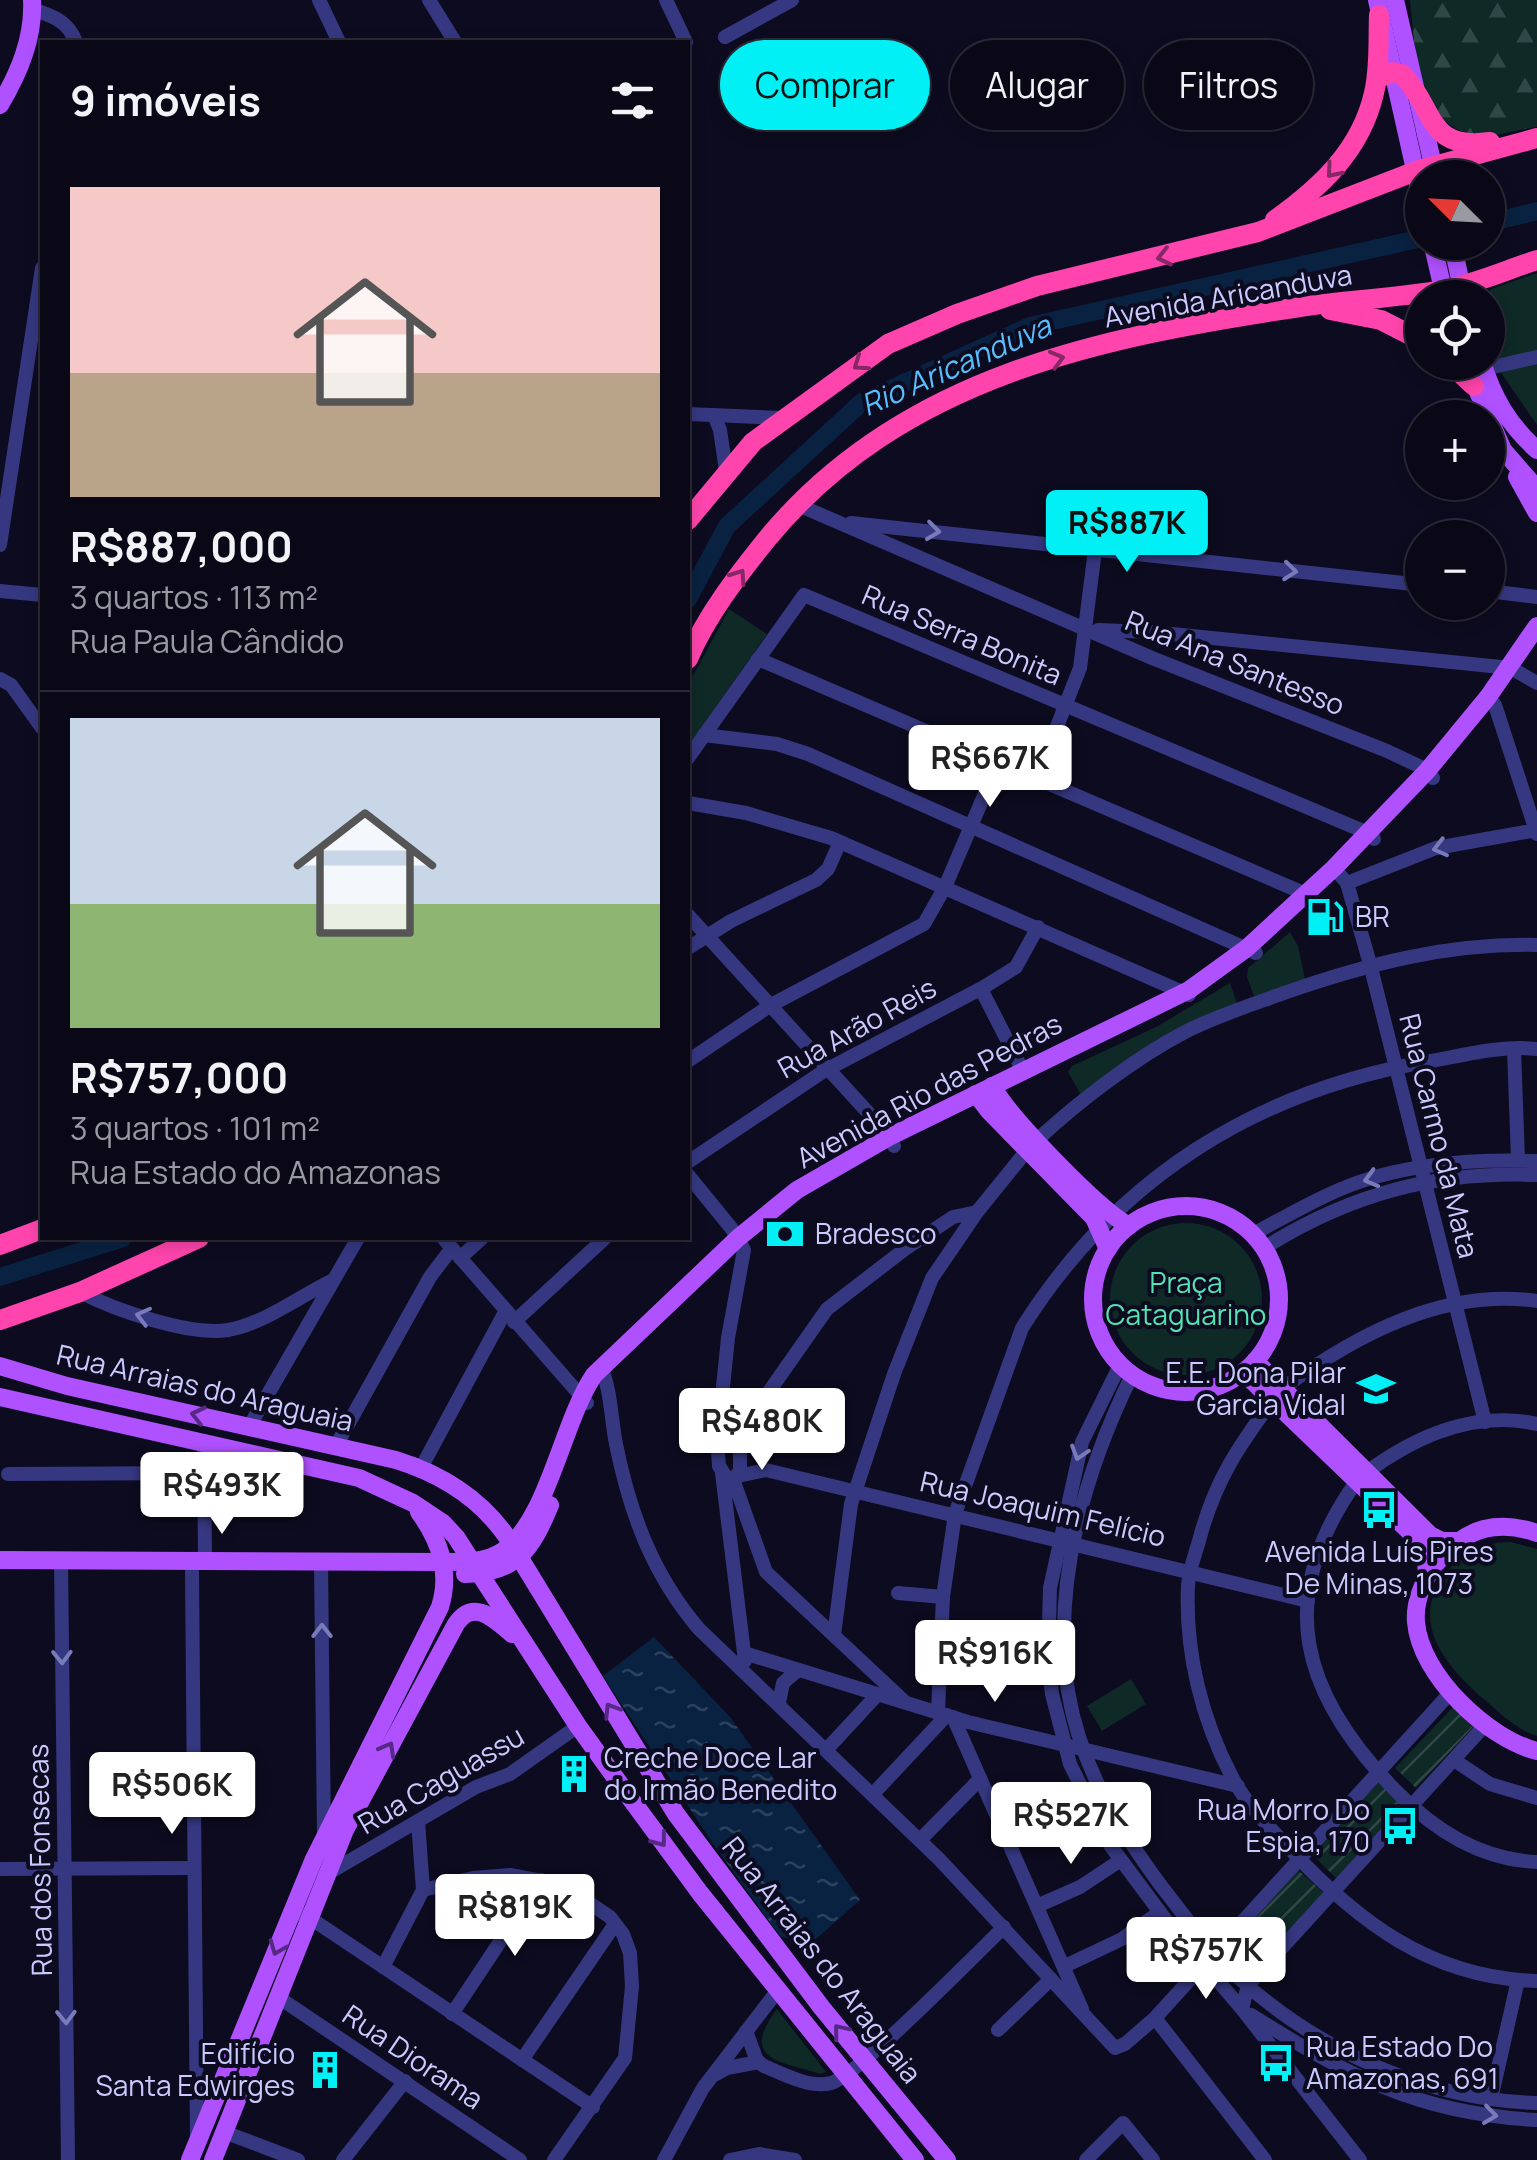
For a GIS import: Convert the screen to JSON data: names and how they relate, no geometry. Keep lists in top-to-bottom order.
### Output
{
  "streets": {
    "highway": ["Avenida Aricanduva"],
    "main road": ["Avenida Rio das Pedras", "Rua Arraias do Araguaia"],
    "street": [
      "Rua Serra Bonita",
      "Rua Ana Santesso",
      "Rua Arão Reis",
      "Rua Carmo da Mata",
      "Rua Joaquim Felício",
      "Rua Caguassu",
      "Rua dos Fonsecas",
      "Rua Diorama"
    ]
  },
  "crossings": [
    ["Avenida Aricanduva", "Rua Ana Santesso"],
    ["Rua Serra Bonita", "Avenida Rio das Pedras"],
    ["Rua Ana Santesso", "Avenida Rio das Pedras"],
    ["Avenida Rio das Pedras", "Rua Carmo da Mata"],
    ["Avenida Rio das Pedras", "Rua Arraias do Araguaia"],
    ["Rua Arraias do Araguaia", "Rua Caguassu"]
  ],
  "one_way": ["Rua dos Fonsecas"],
  "water": ["Rio Aricanduva"],
  "parks": ["Praça Cataguarino"],
  "places": {
    "fuel station": ["BR"],
    "bank": ["Bradesco"],
    "school or university": ["E.E. Dona Pilar Garcia Vidal"],
    "bus stop": ["Avenida Luís Pires De Minas, 1073", "Rua Morro Do Espia, 170", "Rua Estado Do Amazonas, 691"],
    "building": ["Creche Doce Lar do Irmão Benedito", "Edifício Santa Edwirges"]
  },
  "north": "top left",
  "page": {
    "chip": ["Comprar", "Alugar", "Filtros"],
    "heading": "9 imóveis",
    "map_buttons": ["+", "−"],
    "list": [
      {
        "name": "R$887,000",
        "note": "3 quartos · 113 m² · Rua Paula Cândido"
      },
      {
        "name": "R$757,000",
        "note": "3 quartos · 101 m² · Rua Estado do Amazonas"
      }
    ],
    "price": [
      "R$887K",
      "R$667K",
      "R$480K",
      "R$493K",
      "R$916K",
      "R$506K",
      "R$527K",
      "R$819K",
      "R$757K"
    ]
  }
}
